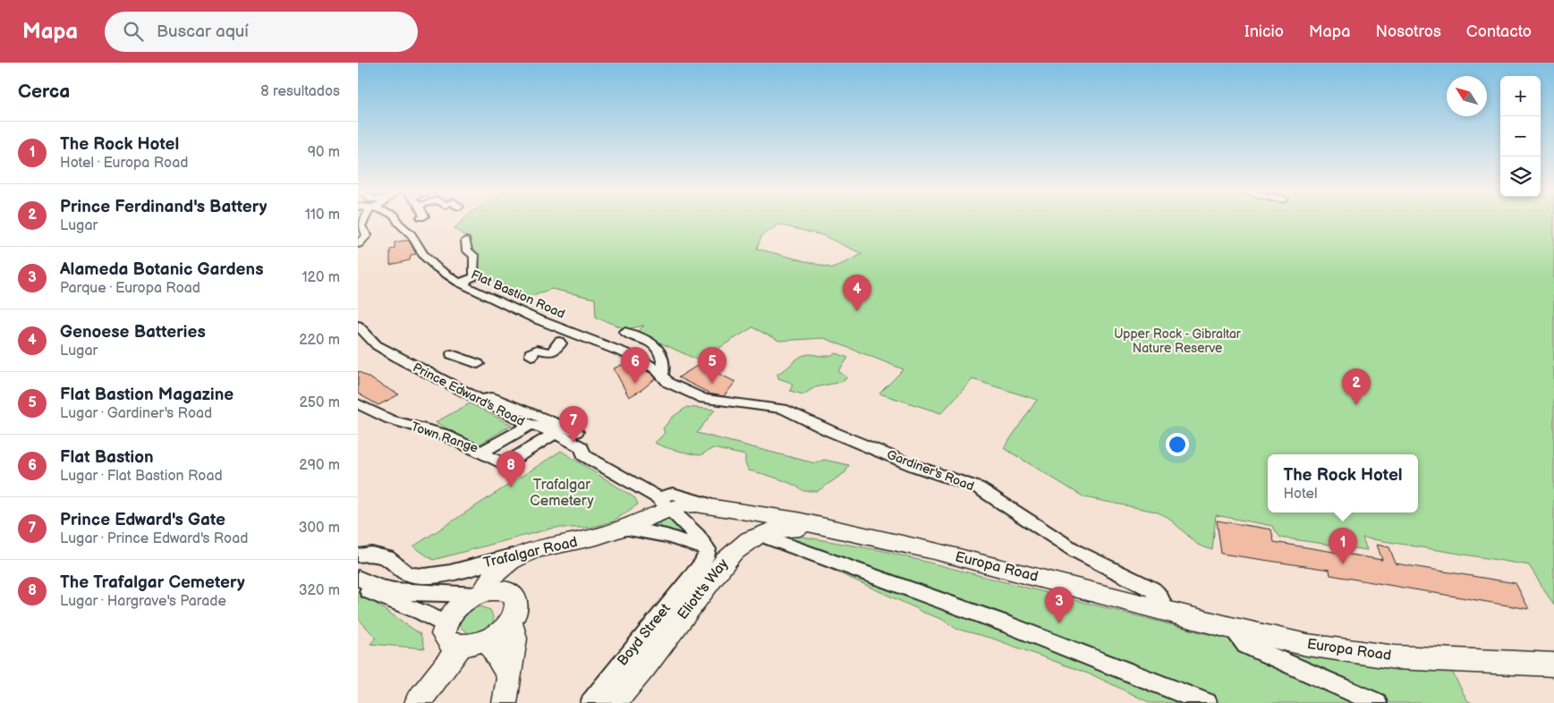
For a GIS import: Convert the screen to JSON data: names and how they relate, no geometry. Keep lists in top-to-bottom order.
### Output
{
  "streets": {
    "main road": ["Trafalgar Road", "Europa Road", "Eliott's Way"],
    "street": [
      "Flat Bastion Road",
      "Prince Edward's Road",
      "Town Range",
      "Gardiner's Road",
      "Boyd Street"
    ]
  },
  "crossings": [
    ["Flat Bastion Road", "Gardiner's Road"],
    ["Prince Edward's Road", "Town Range"],
    ["Prince Edward's Road", "Trafalgar Road"],
    ["Gardiner's Road", "Europa Road"],
    ["Trafalgar Road", "Europa Road"],
    ["Europa Road", "Eliott's Way"]
  ],
  "parks": ["Upper Rock - Gibraltar Nature Reserve", "Trafalgar Cemetery"],
  "north": "top left",
  "page": {
    "header": "Mapa",
    "search": "Buscar aquí",
    "nav": [
      "Inicio",
      "Mapa",
      "Nosotros",
      "Contacto"
    ],
    "heading": ["Cerca", "8 resultados"],
    "map_buttons": ["+", "−"],
    "list": [
      {
        "mark": "1",
        "name": "The Rock Hotel",
        "note": "Hotel · Europa Road",
        "value": "90 m"
      },
      {
        "mark": "2",
        "name": "Prince Ferdinand's Battery",
        "note": "Lugar",
        "value": "110 m"
      },
      {
        "mark": "3",
        "name": "Alameda Botanic Gardens",
        "note": "Parque · Europa Road",
        "value": "120 m"
      },
      {
        "mark": "4",
        "name": "Genoese Batteries",
        "note": "Lugar",
        "value": "220 m"
      },
      {
        "mark": "5",
        "name": "Flat Bastion Magazine",
        "note": "Lugar · Gardiner's Road",
        "value": "250 m"
      },
      {
        "mark": "6",
        "name": "Flat Bastion",
        "note": "Lugar · Flat Bastion Road",
        "value": "290 m"
      },
      {
        "mark": "7",
        "name": "Prince Edward's Gate",
        "note": "Lugar · Prince Edward's Road",
        "value": "300 m"
      },
      {
        "mark": "8",
        "name": "The Trafalgar Cemetery",
        "note": "Lugar · Hargrave's Parade",
        "value": "320 m"
      }
    ],
    "pins": [
      "4",
      "5",
      "6",
      "2",
      "7",
      "8",
      "1",
      "3"
    ],
    "popup": ["The Rock Hotel", "Hotel"]
  }
}
